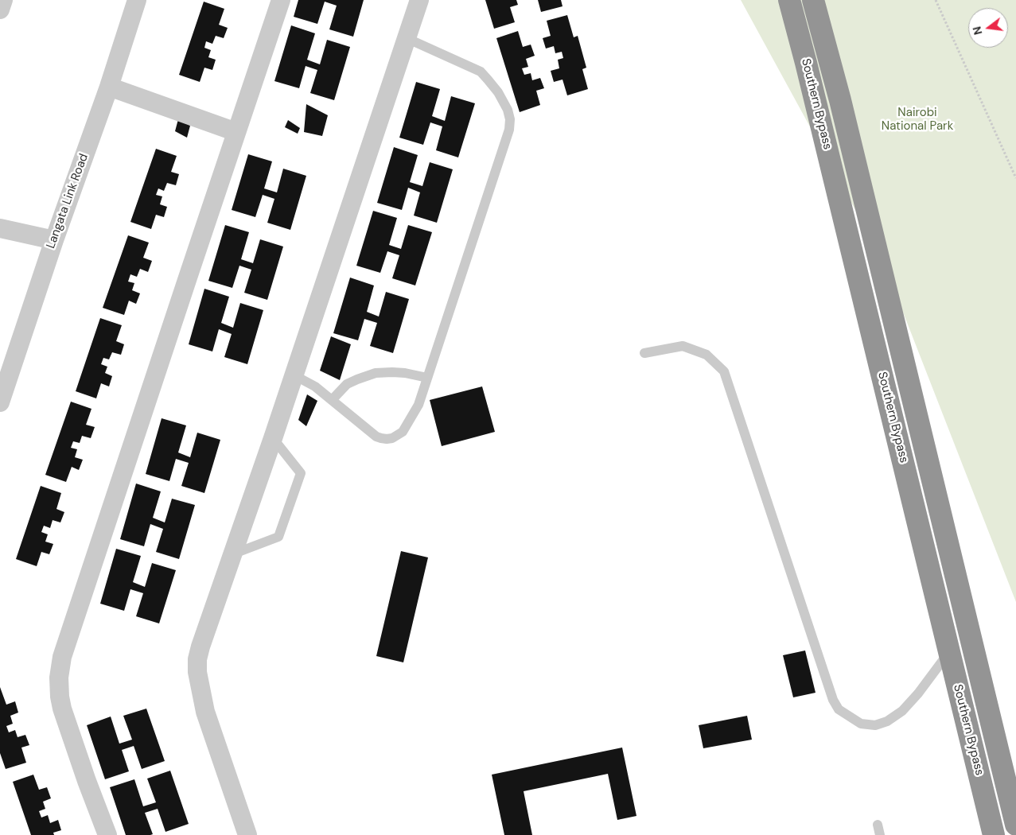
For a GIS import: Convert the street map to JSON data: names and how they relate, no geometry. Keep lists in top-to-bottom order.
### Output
{
  "streets": {
    "highway": ["Southern Bypass"],
    "street": ["Langata Link Road"]
  },
  "parks": ["Nairobi National Park"],
  "north": "left"
}
